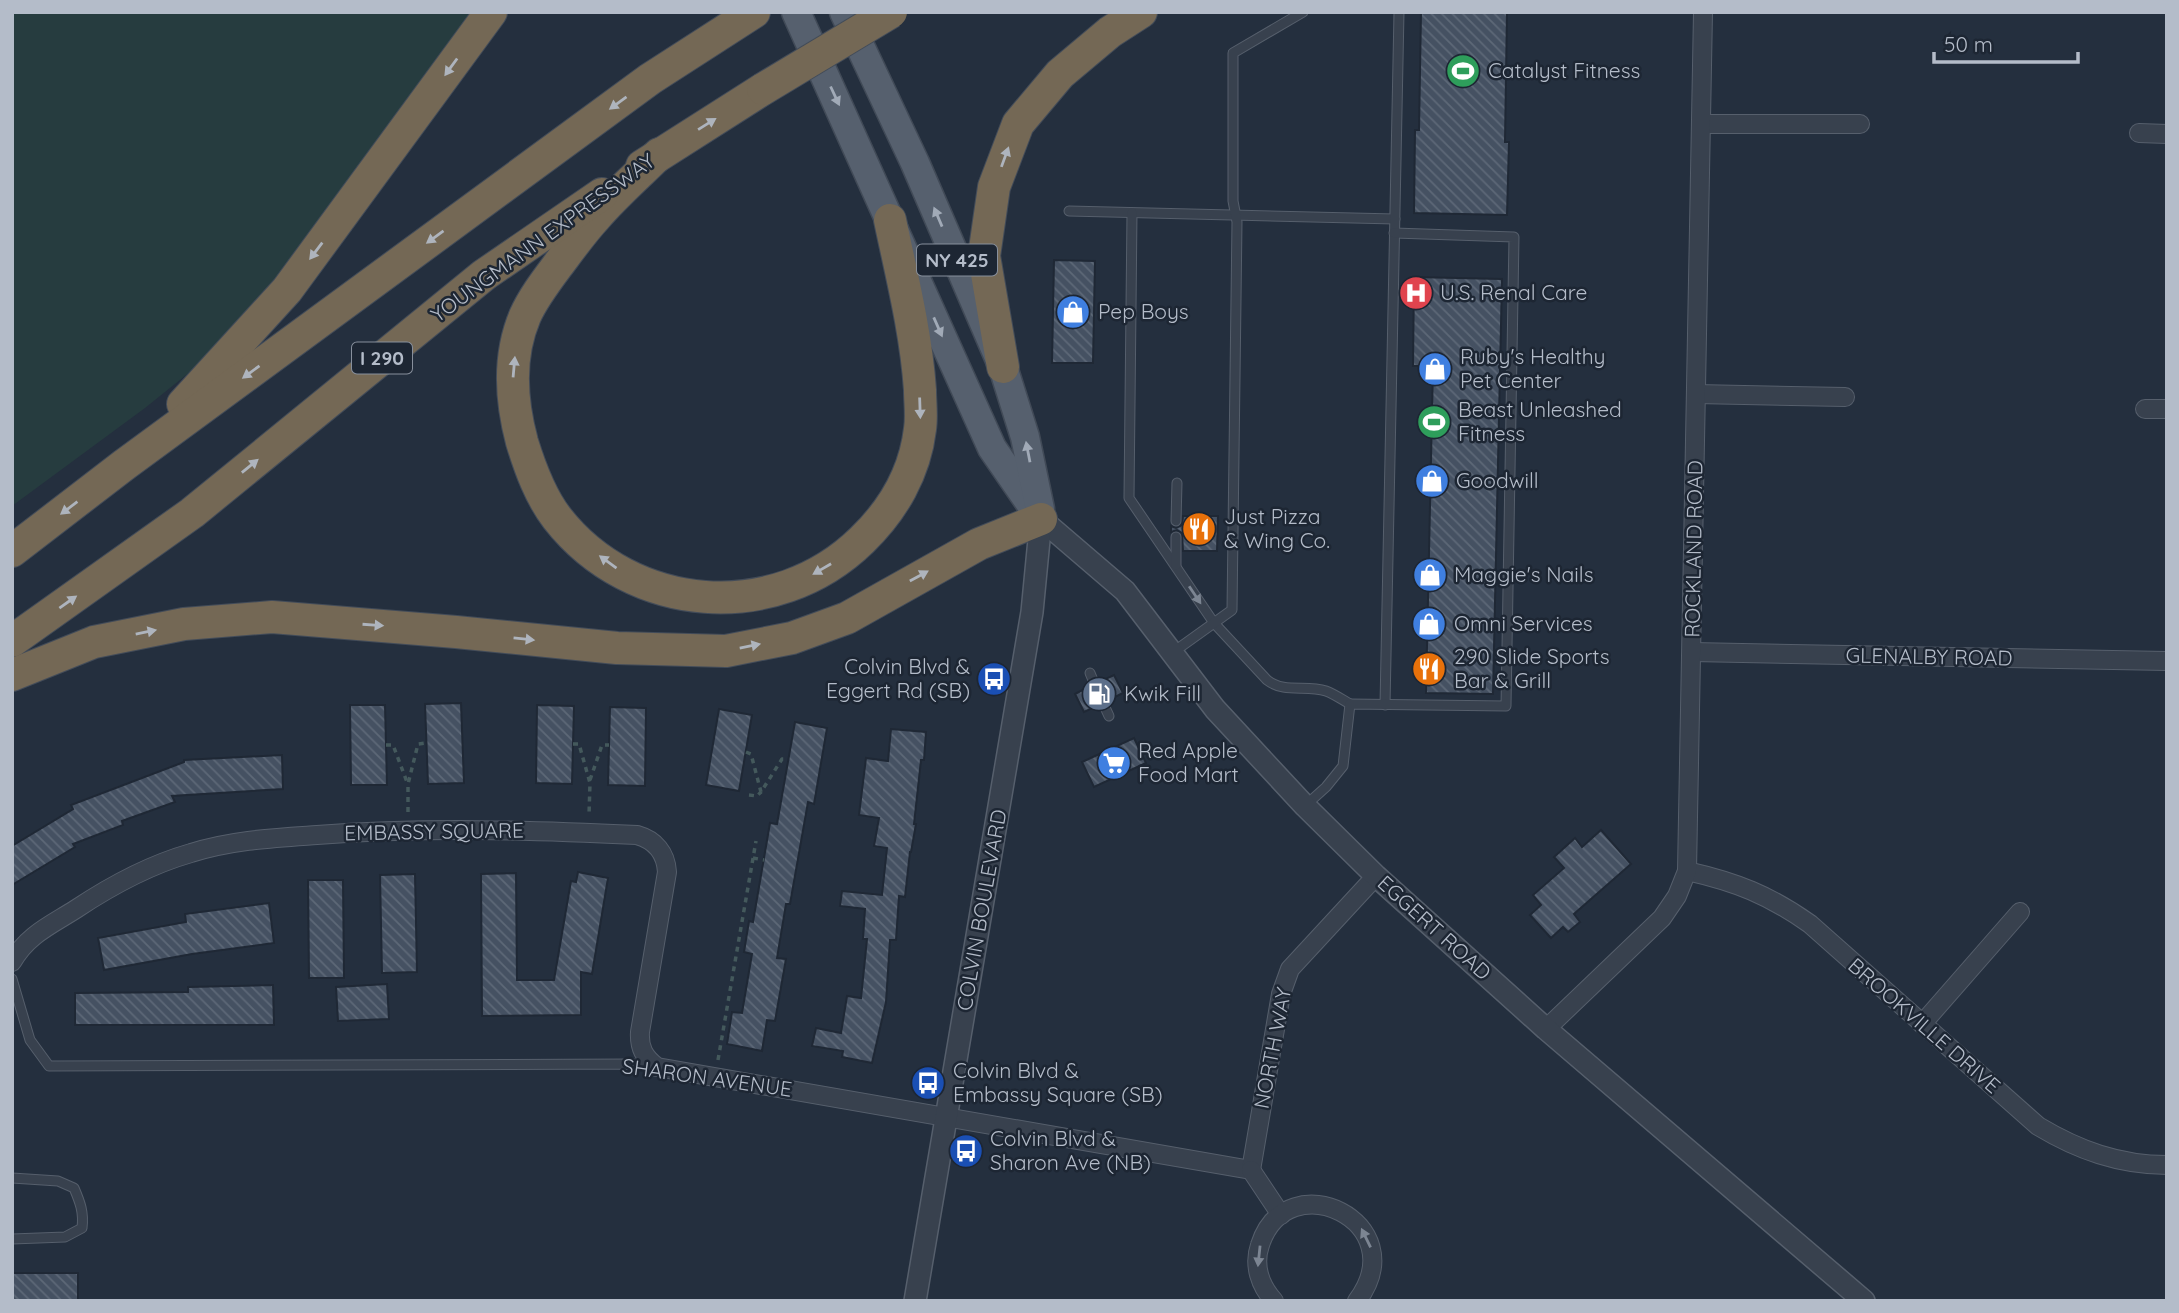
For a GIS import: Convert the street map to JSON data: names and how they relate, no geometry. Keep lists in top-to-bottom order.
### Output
{
  "streets": {
    "highway": ["YOUNGMANN EXPRESSWAY", "I 290"],
    "main road": ["NY 425"],
    "street": [
      "ROCKLAND ROAD",
      "GLENALBY ROAD",
      "EMBASSY SQUARE",
      "COLVIN BOULEVARD",
      "EGGERT ROAD",
      "BROOKVILLE DRIVE",
      "NORTH WAY",
      "SHARON AVENUE"
    ]
  },
  "crossings": [
    ["NY 425", "COLVIN BOULEVARD"],
    ["NY 425", "EGGERT ROAD"],
    ["ROCKLAND ROAD", "GLENALBY ROAD"],
    ["ROCKLAND ROAD", "EGGERT ROAD"],
    ["ROCKLAND ROAD", "BROOKVILLE DRIVE"],
    ["EMBASSY SQUARE", "SHARON AVENUE"],
    ["COLVIN BOULEVARD", "EGGERT ROAD"],
    ["COLVIN BOULEVARD", "SHARON AVENUE"],
    ["EGGERT ROAD", "NORTH WAY"],
    ["NORTH WAY", "SHARON AVENUE"]
  ],
  "places": {
    "sports": ["Catalyst Fitness", "Beast Unleashed Fitness"],
    "hospital": ["U.S. Renal Care"],
    "shop": [
      "Pep Boys",
      "Ruby's Healthy Pet Center",
      "Goodwill",
      "Maggie's Nails",
      "Omni Services"
    ],
    "restaurant": ["Just Pizza & Wing Co.", "290 Slide Sports Bar & Grill"],
    "bus stop": ["Colvin Blvd & Eggert Rd (SB)", "Colvin Blvd & Embassy Square (SB)", "Colvin Blvd & Sharon Ave (NB)"],
    "fuel station": ["Kwik Fill"],
    "supermarket": ["Red Apple Food Mart"]
  },
  "scale_bar": "50 m"
}
